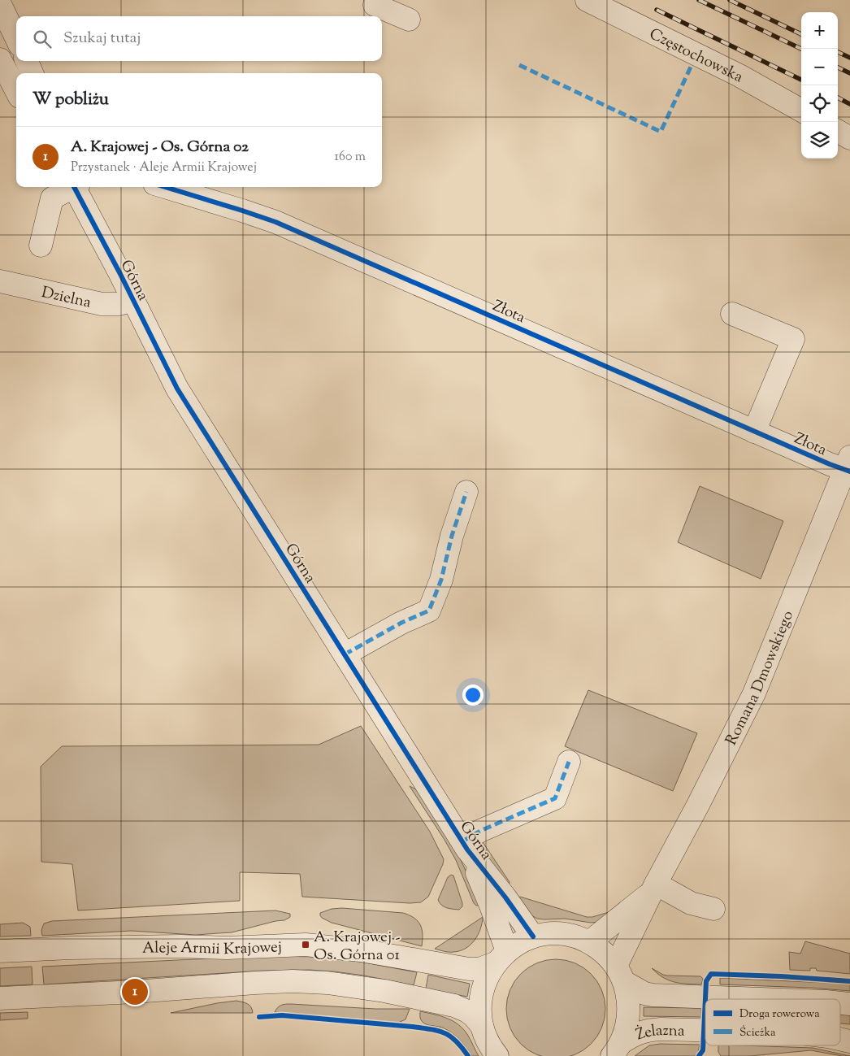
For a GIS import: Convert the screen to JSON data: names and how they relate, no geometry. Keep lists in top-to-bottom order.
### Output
{
  "streets": {
    "street": [
      "Częstochowska",
      "Górna",
      "Dzielna",
      "Złota",
      "Romana Dmowskiego",
      "Aleje Armii Krajowej",
      "Żelazna"
    ]
  },
  "crossings": [
    ["Górna", "Dzielna"],
    ["Górna", "Aleje Armii Krajowej"],
    ["Złota", "Romana Dmowskiego"]
  ],
  "places": {
    "transit": ["A. Krajowej - Os. Górna 01"]
  },
  "legend": ["Droga rowerowa", "Ścieżka"],
  "page": {
    "map_buttons": ["+", "−"],
    "search": "Szukaj tutaj",
    "heading": "W pobliżu",
    "list": [
      {
        "mark": "1",
        "name": "A. Krajowej - Os. Górna 02",
        "note": "Przystanek · Aleje Armii Krajowej",
        "value": "160 m"
      }
    ],
    "pins": "1"
  }
}
